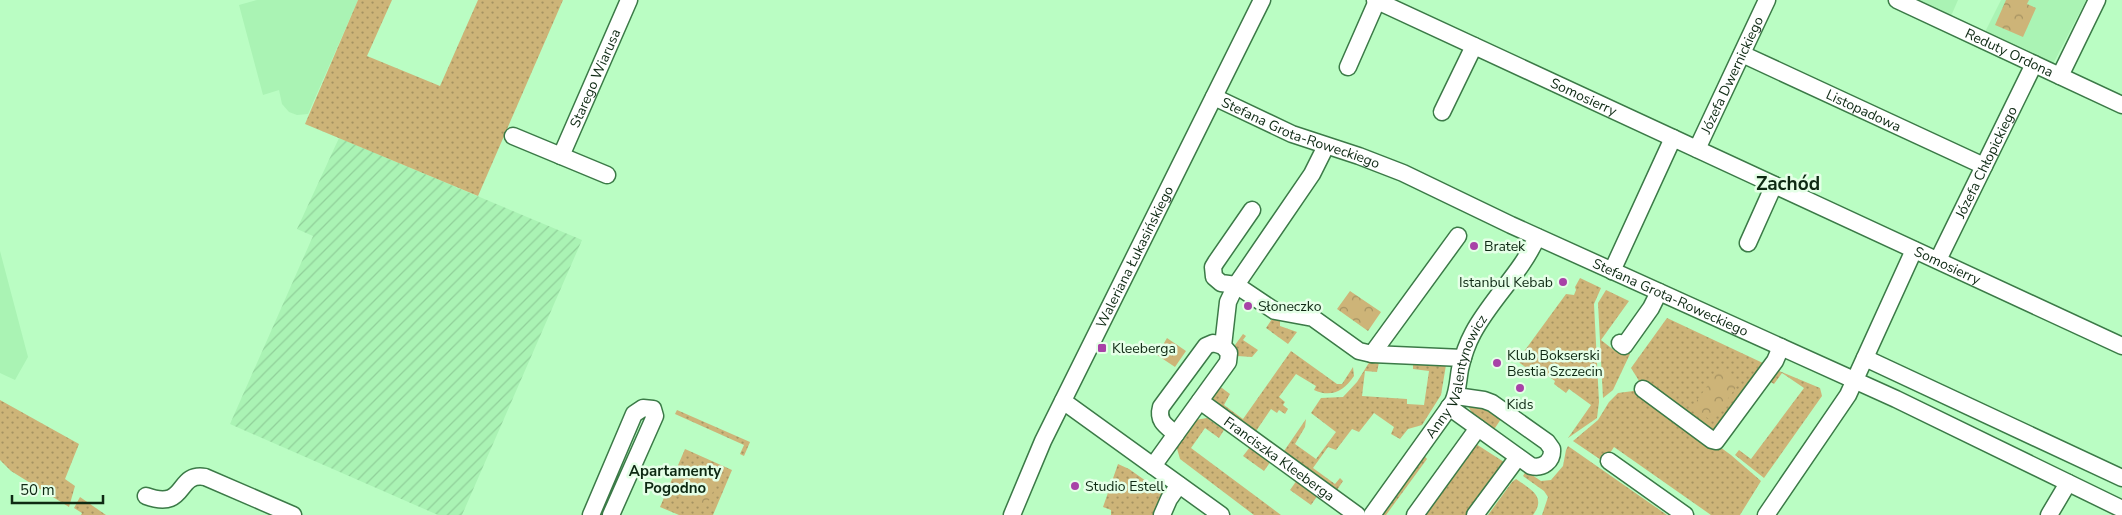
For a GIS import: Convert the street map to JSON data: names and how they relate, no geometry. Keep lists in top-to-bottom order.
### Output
{
  "streets": {
    "street": [
      "Reduty Ordona",
      "Józefa Dwernickiego",
      "Starego Wiarusa",
      "Somosierry",
      "Listopadowa",
      "Stefana Grota-Roweckiego",
      "Józefa Chłopickiego",
      "Waleriana Łukasińskiego",
      "Anny Walentynowicz",
      "Franciszka Kleeberga"
    ]
  },
  "crossings": [
    ["Reduty Ordona", "Józefa Chłopickiego"],
    ["Józefa Dwernickiego", "Somosierry"],
    ["Józefa Dwernickiego", "Listopadowa"],
    ["Somosierry", "Józefa Chłopickiego"],
    ["Listopadowa", "Józefa Chłopickiego"],
    ["Stefana Grota-Roweckiego", "Waleriana Łukasińskiego"],
    ["Stefana Grota-Roweckiego", "Anny Walentynowicz"]
  ],
  "districts": ["Zachód", "Apartamenty Pogodno"],
  "places": {
    "other": [
      "Bratek",
      "Istanbul Kebab",
      "Słoneczko",
      "Klub Bokserski Bestia Szczecin",
      "Kids",
      "Studio Estell"
    ],
    "transit": ["Kleeberga"]
  },
  "scale_bar": "50 m"
}
